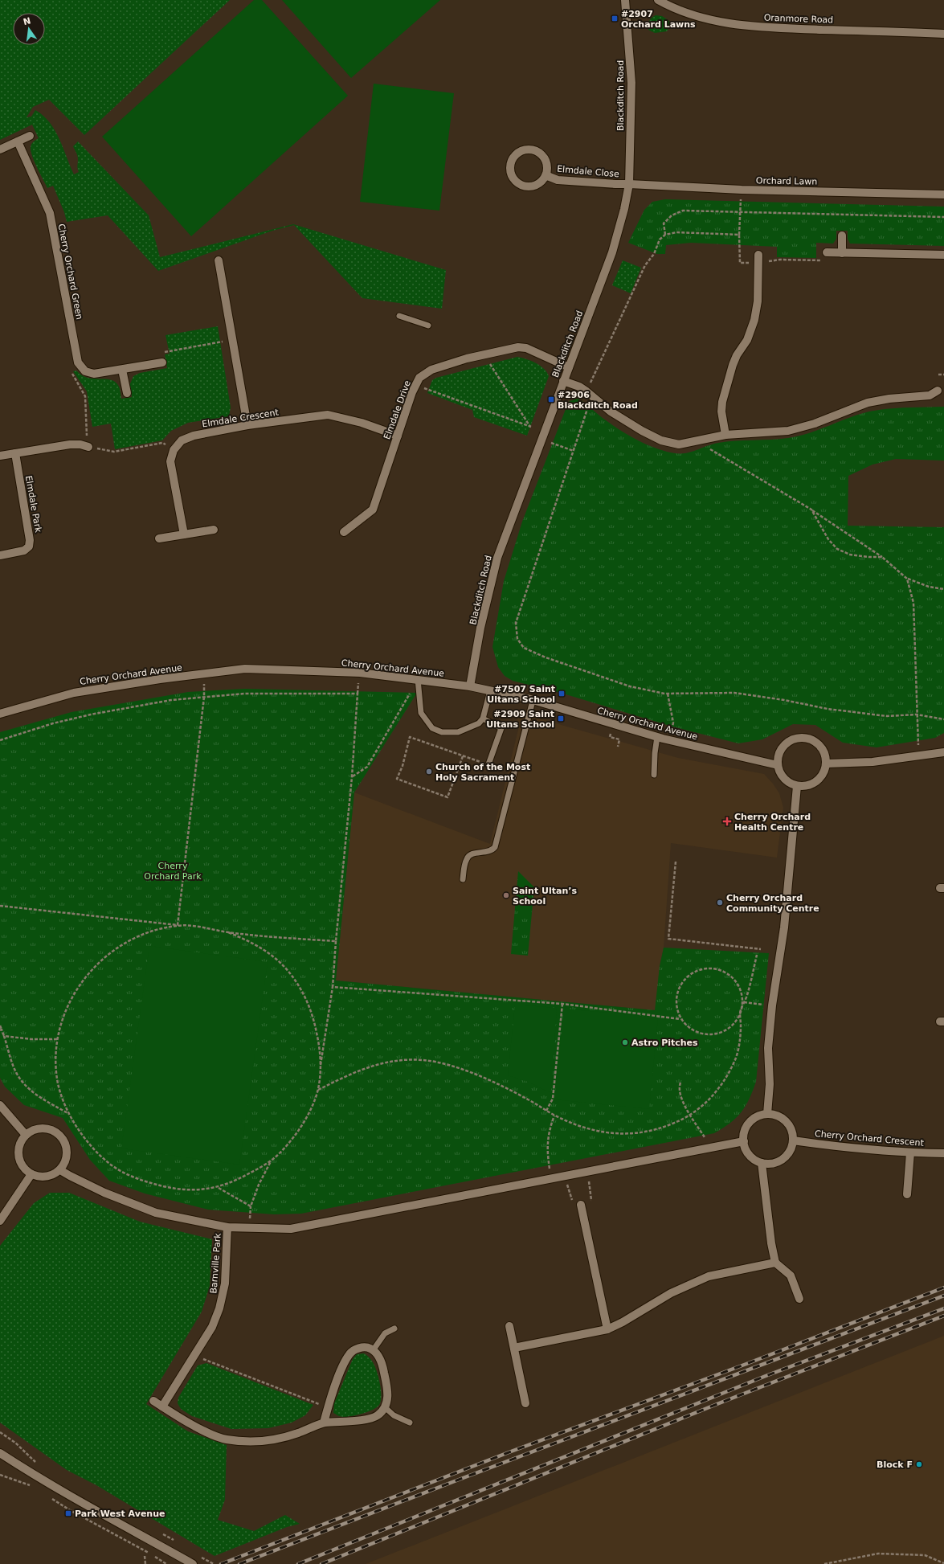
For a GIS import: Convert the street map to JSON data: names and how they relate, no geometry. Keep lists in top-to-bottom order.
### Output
{
  "streets": {
    "street": [
      "Oranmore Road",
      "Blackditch Road",
      "Elmdale Close",
      "Orchard Lawn",
      "Cherry Orchard Green",
      "Elmdale Drive",
      "Elmdale Crescent",
      "Elmdale Park",
      "Cherry Orchard Avenue",
      "Cherry Orchard Crescent",
      "Barnville Park"
    ]
  },
  "crossings": [
    ["Blackditch Road", "Elmdale Close"],
    ["Blackditch Road", "Orchard Lawn"],
    ["Blackditch Road", "Elmdale Drive"],
    ["Blackditch Road", "Cherry Orchard Avenue"],
    ["Elmdale Close", "Orchard Lawn"],
    ["Elmdale Drive", "Elmdale Crescent"],
    ["Cherry Orchard Crescent", "Barnville Park"]
  ],
  "parks": ["Cherry Orchard Park"],
  "places": {
    "transit": [
      "#2907 Orchard Lawns",
      "#2906 Blackditch Road",
      "#7507 Saint Ultans School",
      "#2909 Saint Ultans School",
      "Park West Avenue"
    ],
    "other": [
      "Church of the Most Holy Sacrament",
      "Saint Ultan’s School",
      "Cherry Orchard Community Centre",
      "Astro Pitches",
      "Block F"
    ],
    "health": ["Cherry Orchard Health Centre"]
  },
  "north": "top"
}
